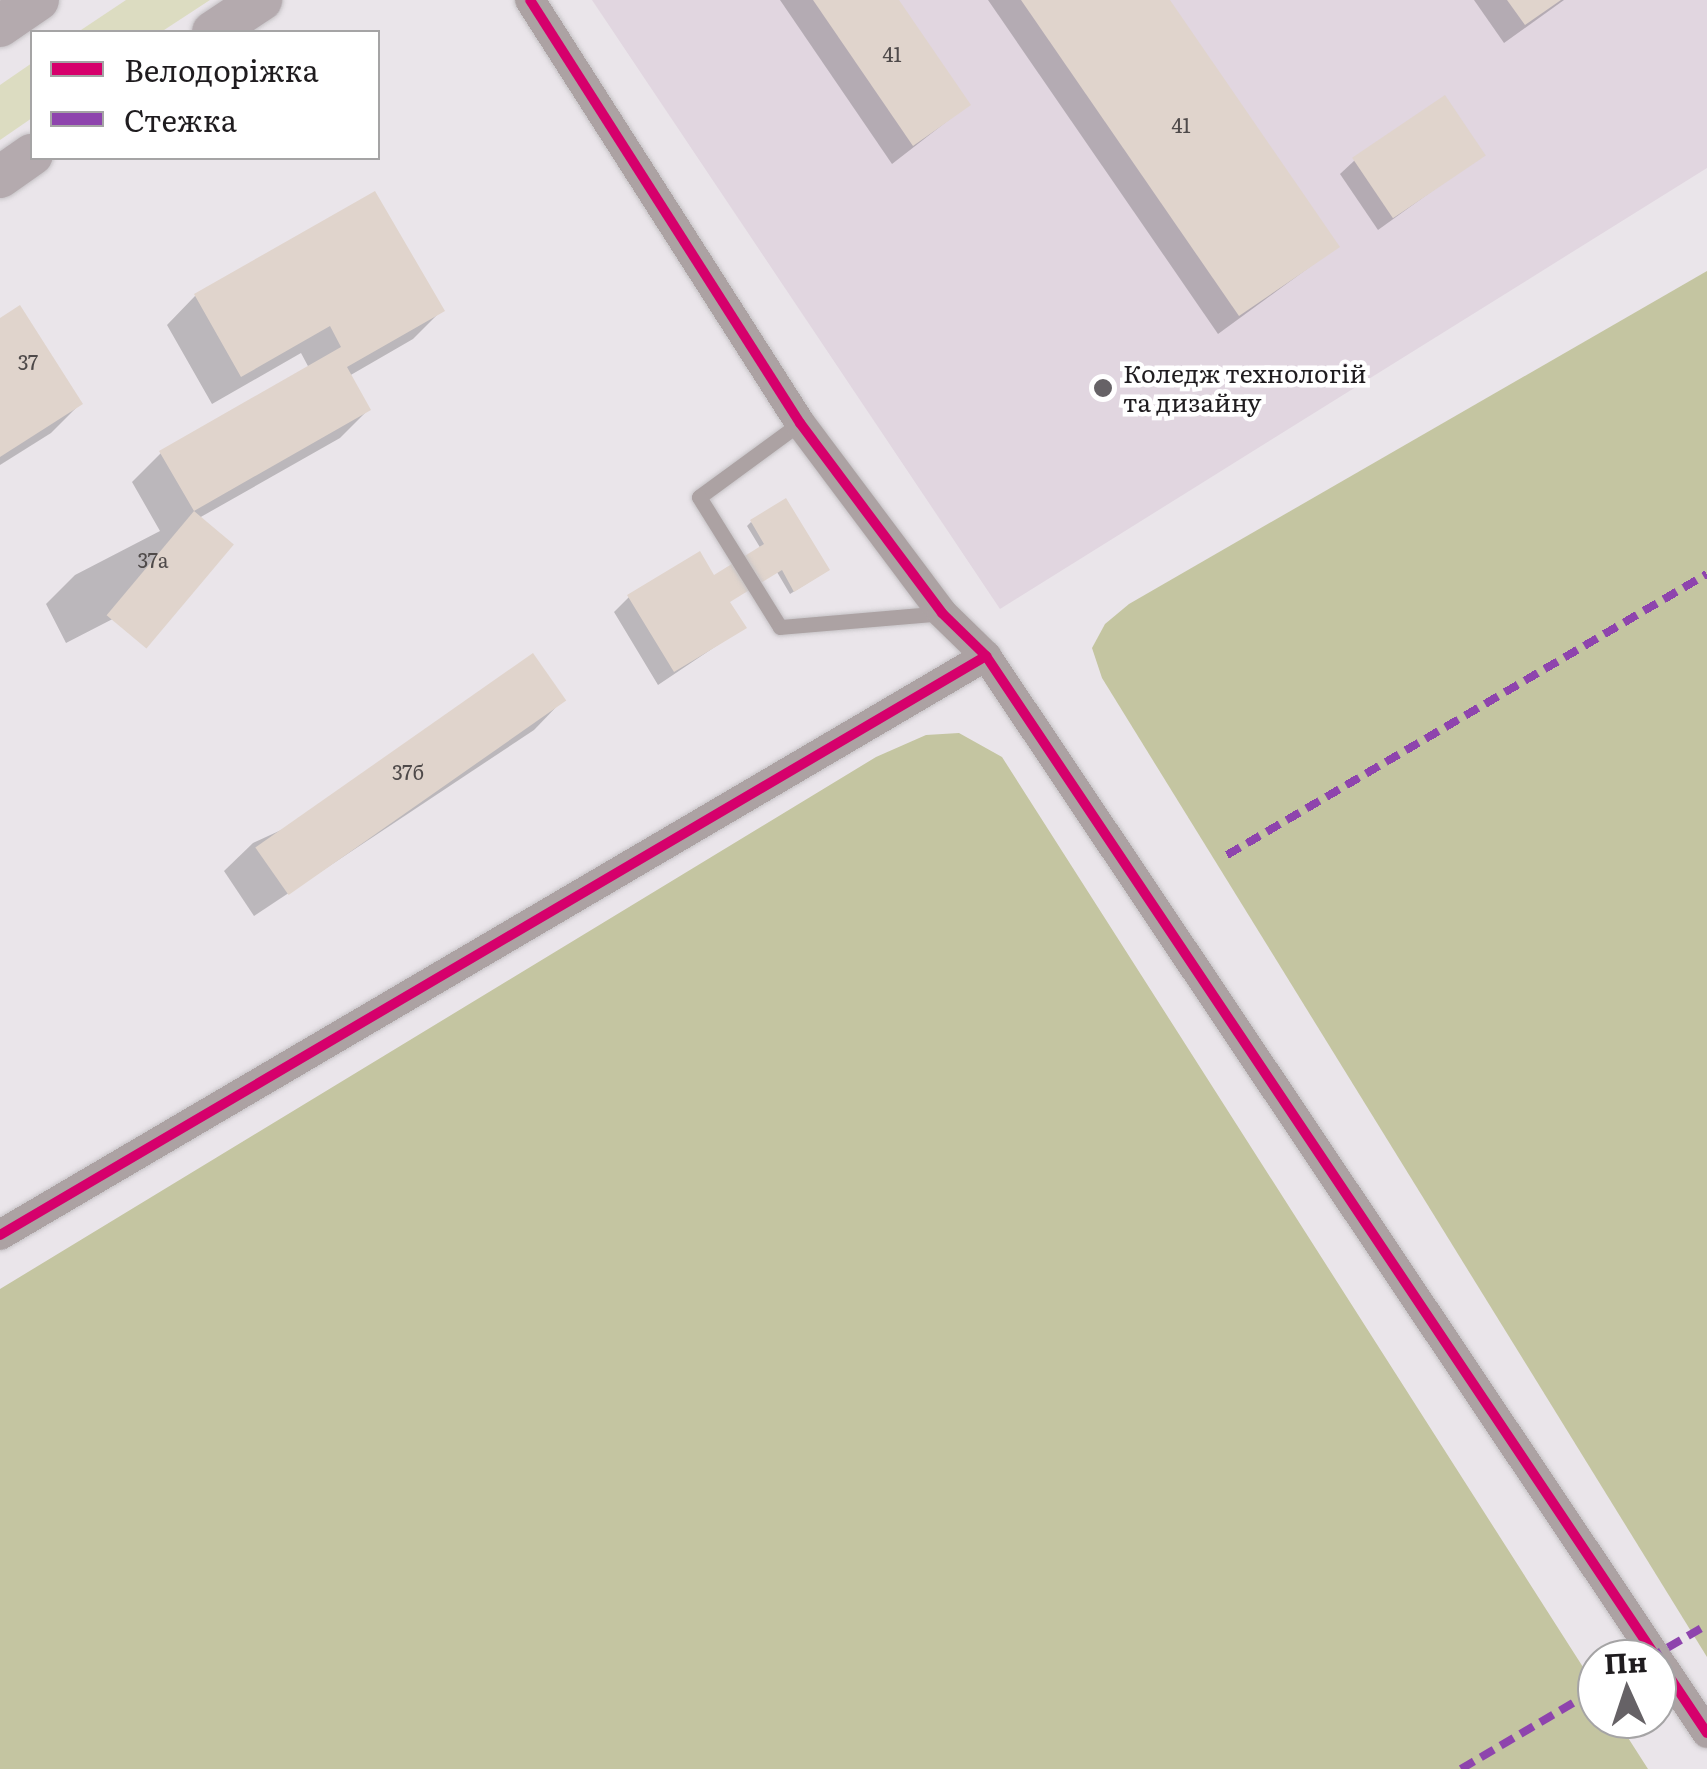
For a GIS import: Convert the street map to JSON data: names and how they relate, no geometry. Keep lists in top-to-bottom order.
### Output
{
  "places": ["Коледж технологій та дизайну"],
  "house_numbers": [
    "41",
    "41",
    "37",
    "37а",
    "37б"
  ],
  "legend": ["Велодоріжка", "Стежка"],
  "north": "top"
}
